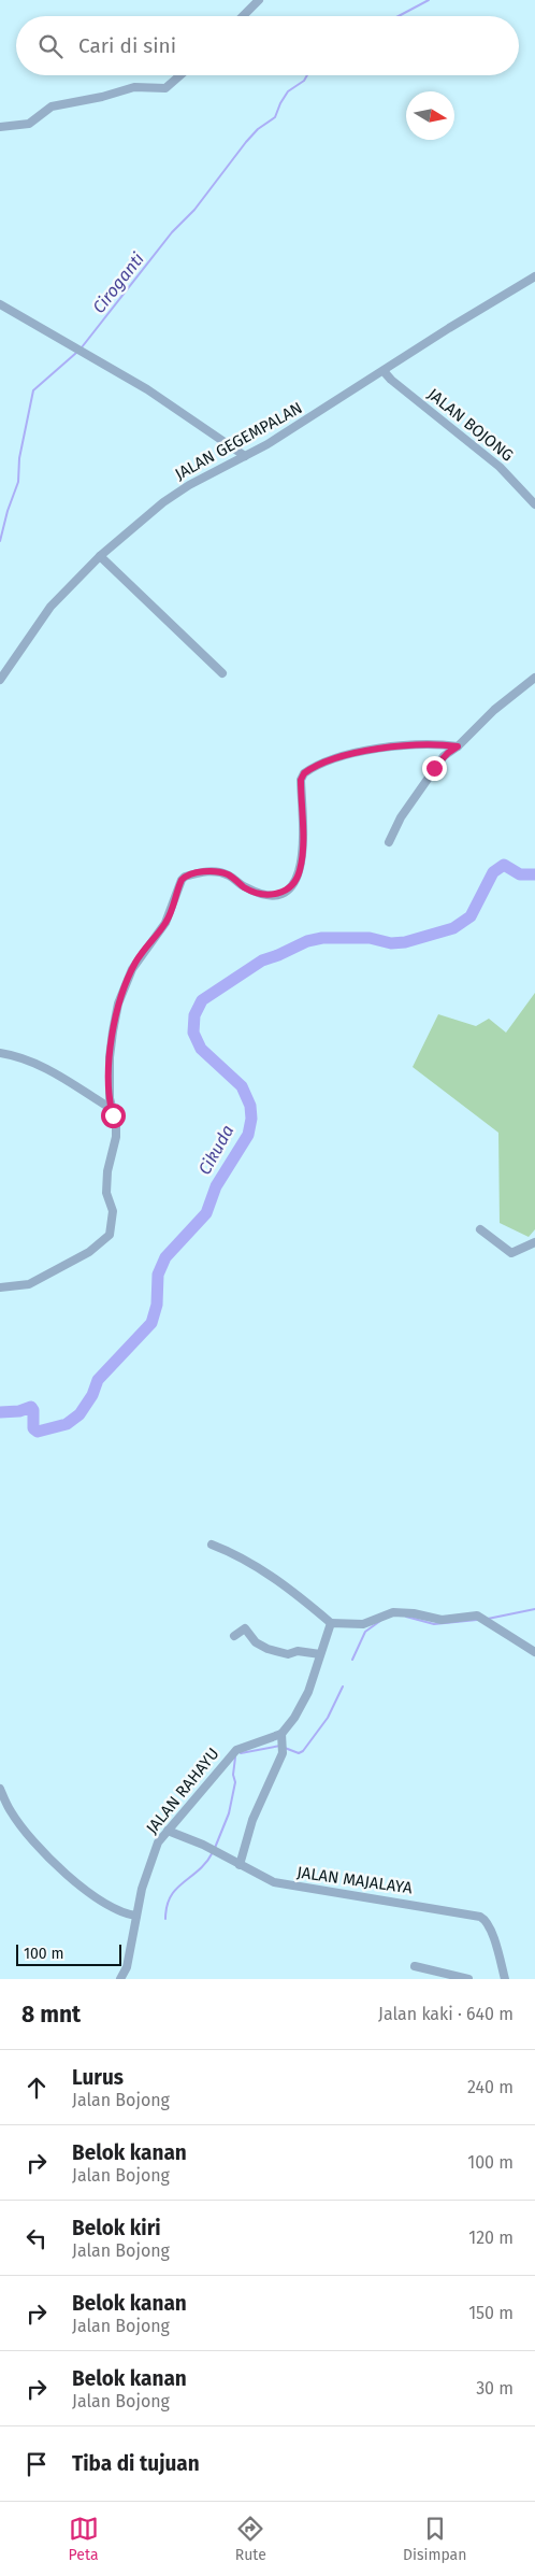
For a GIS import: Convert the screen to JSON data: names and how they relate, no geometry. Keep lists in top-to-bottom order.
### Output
{
  "streets": {
    "street": [
      "JALAN BOJONG",
      "JALAN GEGEMPALAN",
      "JALAN RAHAYU",
      "JALAN MAJALAYA"
    ]
  },
  "crossings": [
    ["JALAN BOJONG", "JALAN GEGEMPALAN"],
    ["JALAN RAHAYU", "JALAN MAJALAYA"]
  ],
  "water": ["Ciroganti", "Cikuda"],
  "scale_bar": "100 m",
  "north": "right",
  "page": {
    "search": "Cari di sini",
    "scale": "100 m",
    "heading": ["8 mnt", "Jalan kaki · 640 m"],
    "list": [
      ["Lurus", "Jalan Bojong", "240 m"],
      ["Belok kanan", "Jalan Bojong", "100 m"],
      ["Belok kiri", "Jalan Bojong", "120 m"],
      ["Belok kanan", "Jalan Bojong", "150 m"],
      ["Belok kanan", "Jalan Bojong", "30 m"],
      "Tiba di tujuan"
    ],
    "nav": ["Peta", "Rute", "Disimpan"]
  }
}
